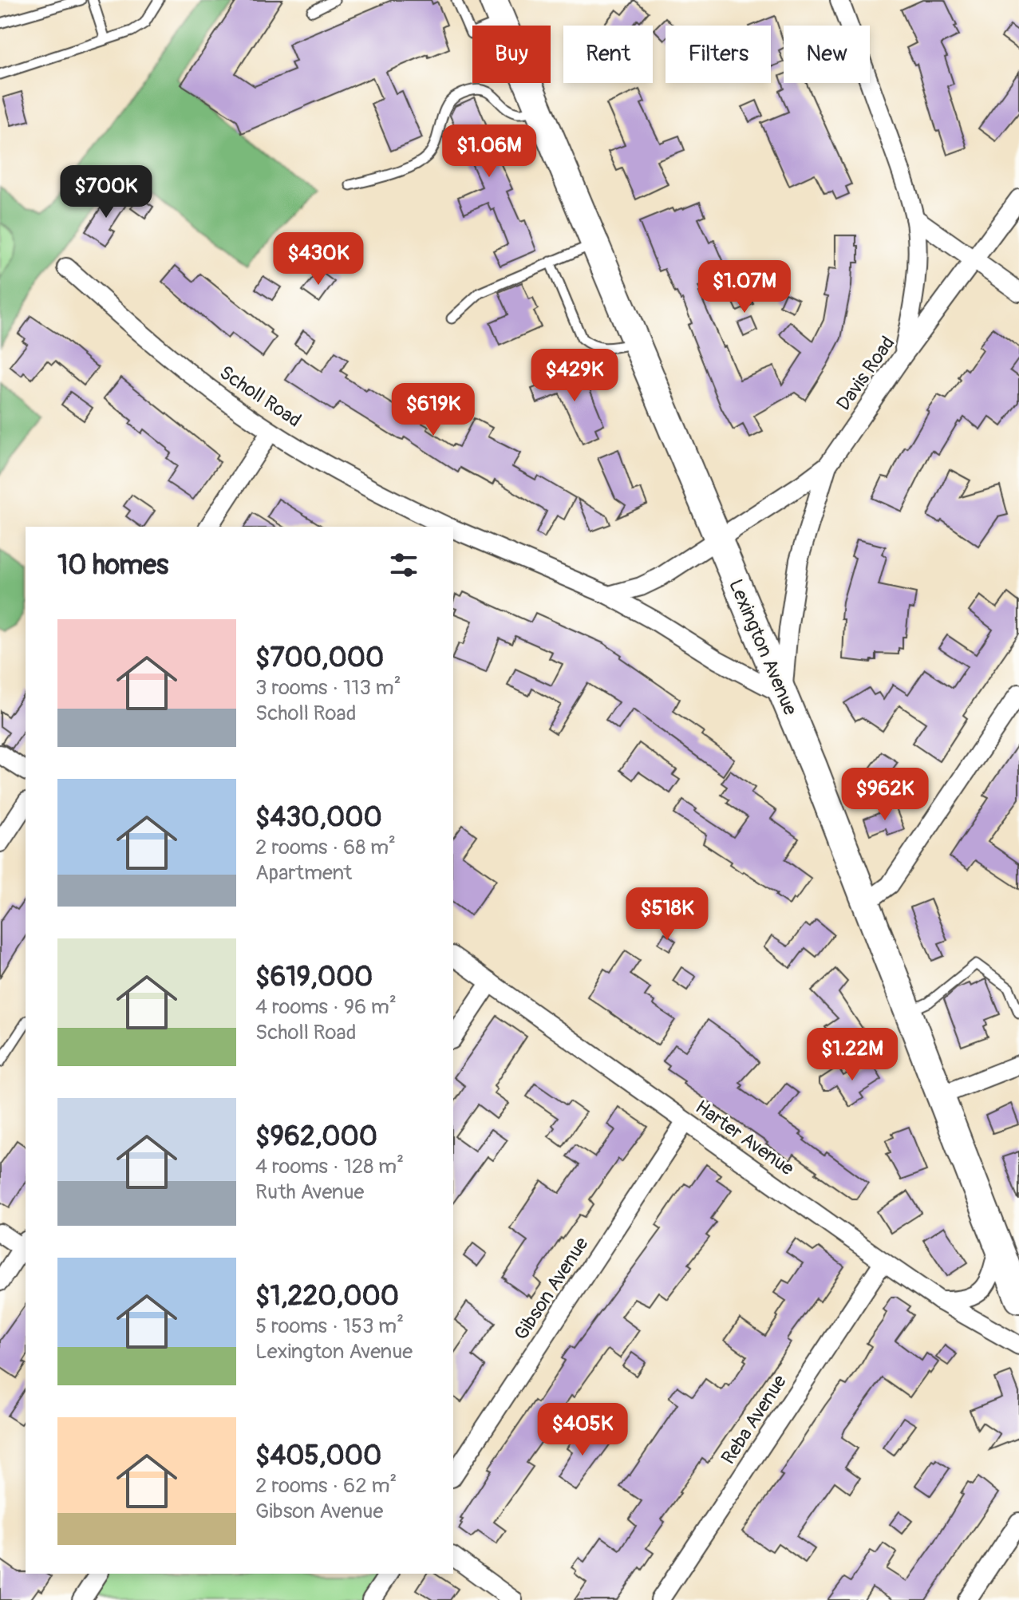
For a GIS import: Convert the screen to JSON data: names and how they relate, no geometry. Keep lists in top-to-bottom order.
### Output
{
  "streets": {
    "main road": ["Lexington Avenue"],
    "street": [
      "Davis Road",
      "Scholl Road",
      "Harter Avenue",
      "Gibson Avenue",
      "Reba Avenue"
    ]
  },
  "crossings": [
    ["Davis Road", "Lexington Avenue"],
    ["Scholl Road", "Lexington Avenue"],
    ["Harter Avenue", "Gibson Avenue"],
    ["Harter Avenue", "Reba Avenue"]
  ],
  "page": {
    "chip": [
      "Buy",
      "Rent",
      "Filters",
      "New"
    ],
    "price": [
      "$1.06M",
      "$700K",
      "$430K",
      "$1.07M",
      "$429K",
      "$619K",
      "$962K",
      "$518K",
      "$1.22M",
      "$405K"
    ],
    "heading": "10 homes",
    "list": [
      {
        "name": "$700,000",
        "note": "3 rooms · 113 m² · Scholl Road"
      },
      {
        "name": "$430,000",
        "note": "2 rooms · 68 m² · Apartment"
      },
      {
        "name": "$619,000",
        "note": "4 rooms · 96 m² · Scholl Road"
      },
      {
        "name": "$962,000",
        "note": "4 rooms · 128 m² · Ruth Avenue"
      },
      {
        "name": "$1,220,000",
        "note": "5 rooms · 153 m² · Lexington Avenue"
      },
      {
        "name": "$405,000",
        "note": "2 rooms · 62 m² · Gibson Avenue"
      }
    ]
  }
}
